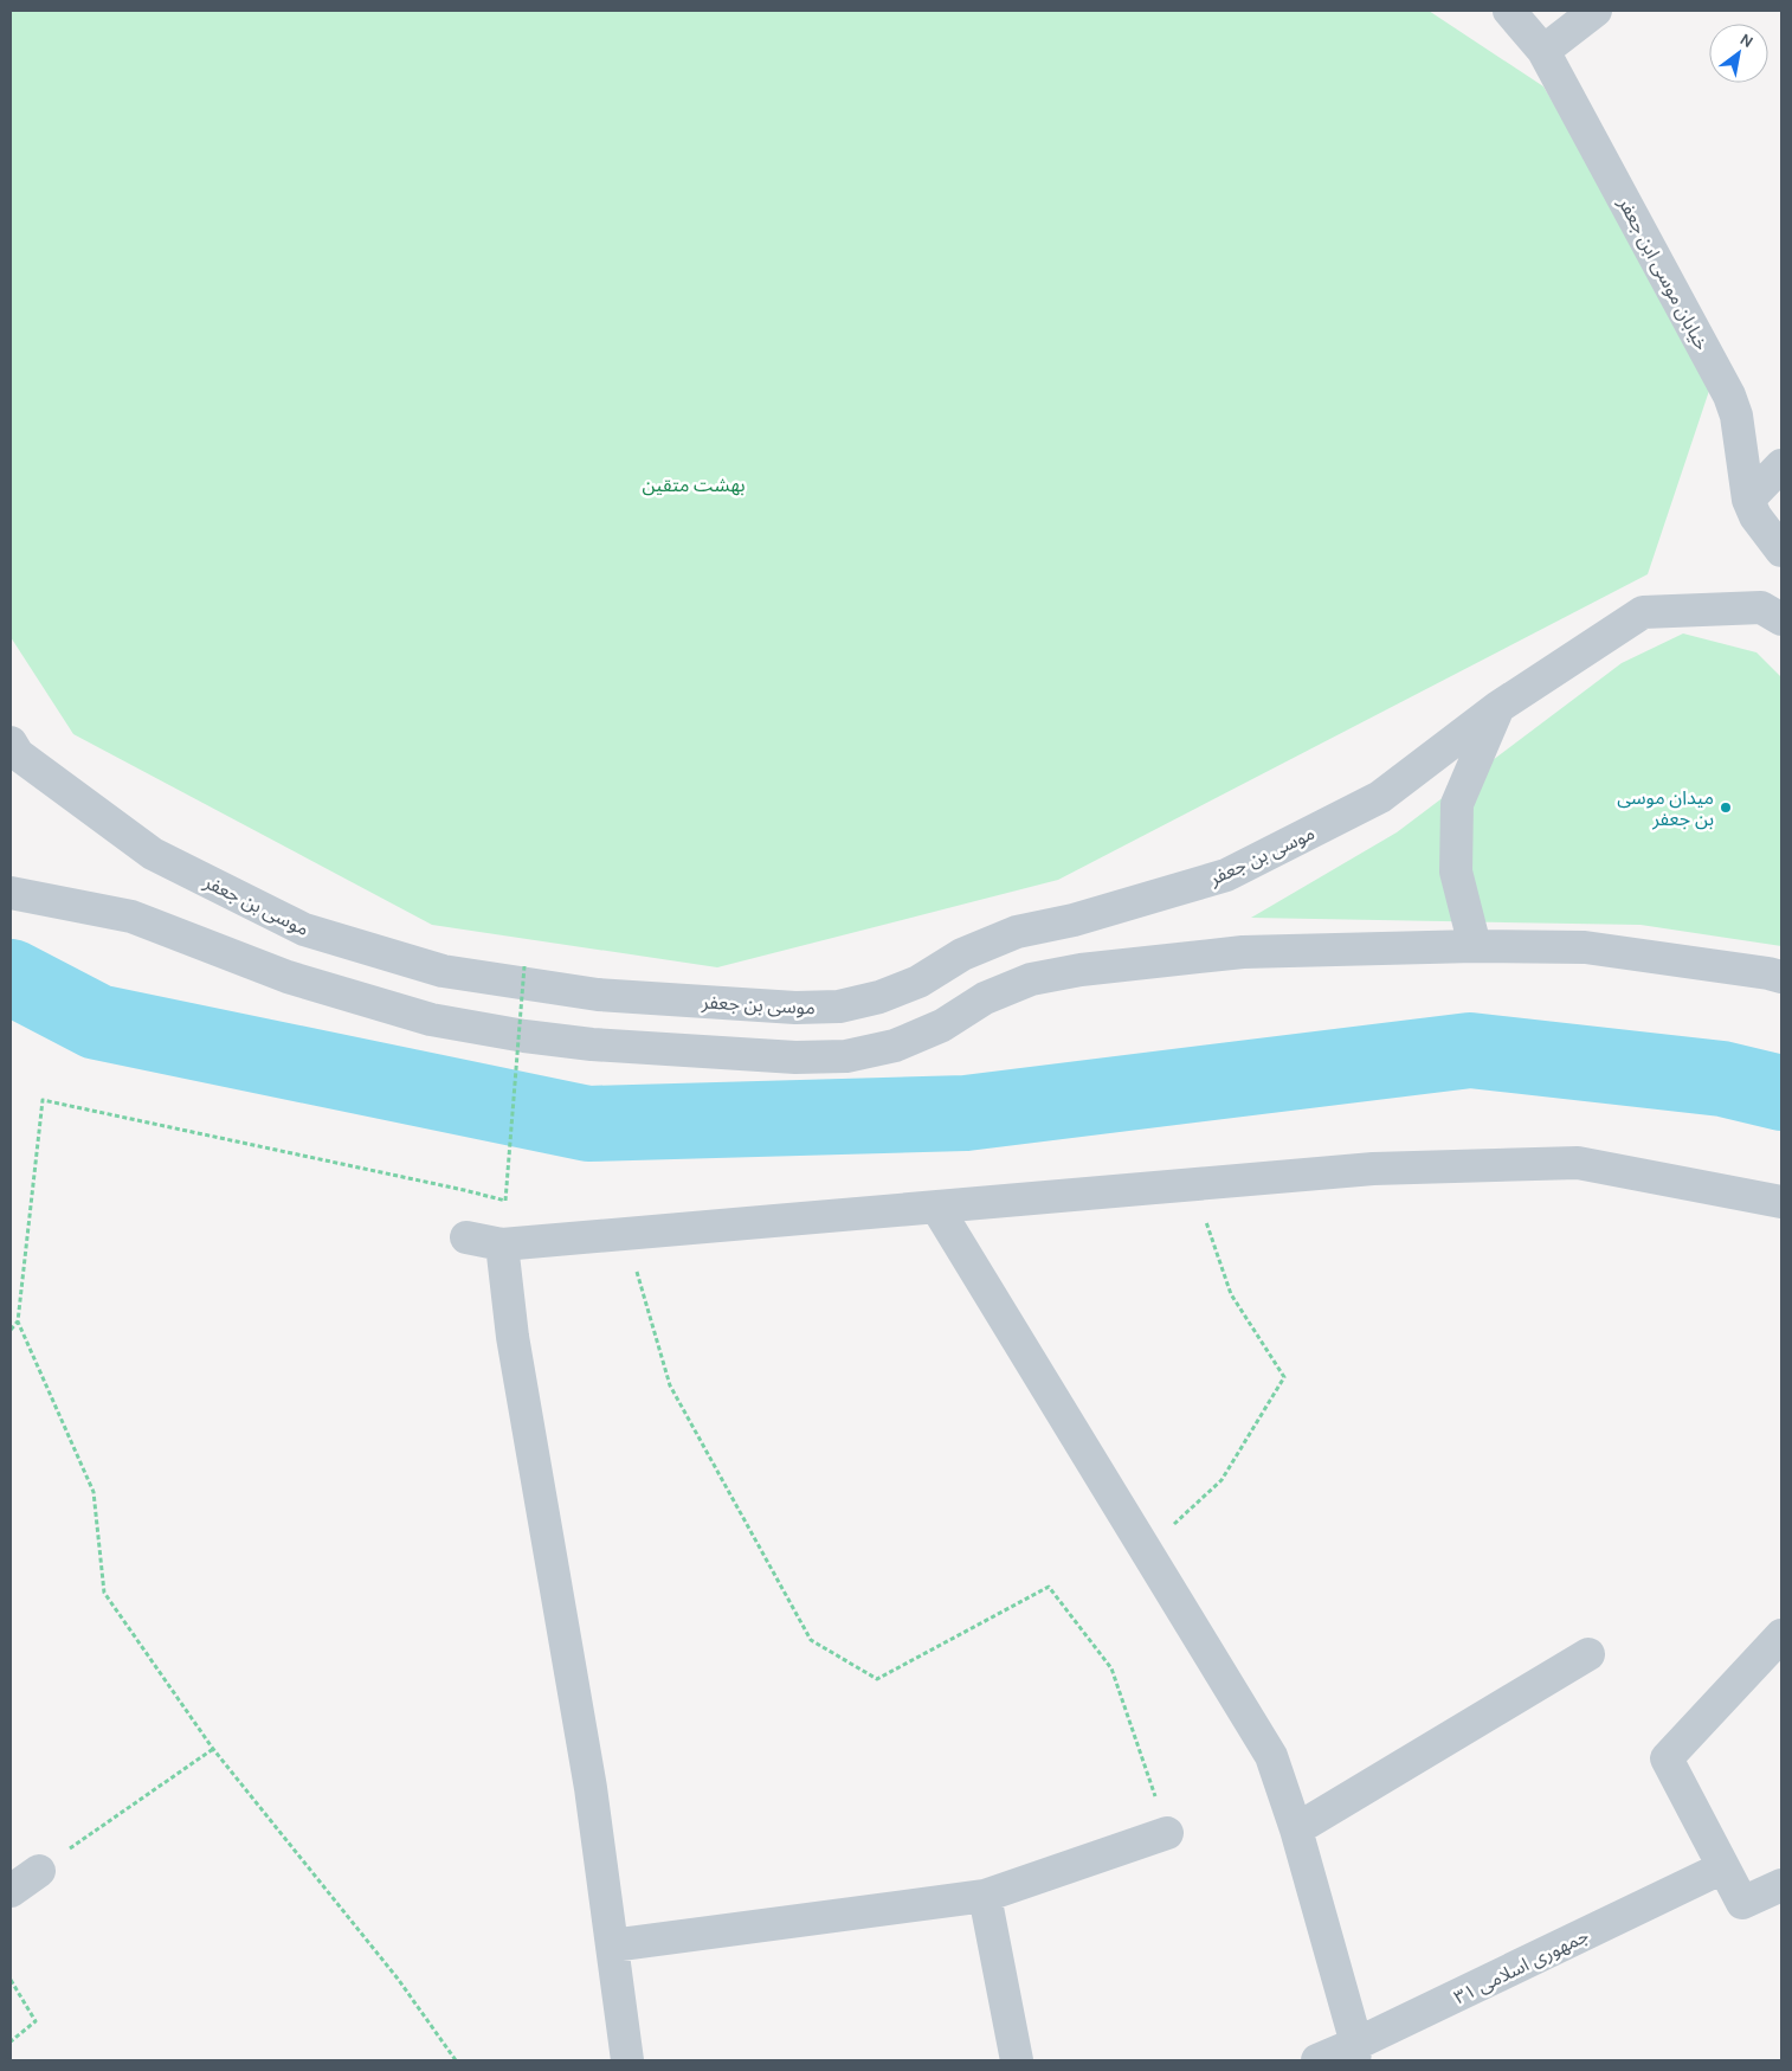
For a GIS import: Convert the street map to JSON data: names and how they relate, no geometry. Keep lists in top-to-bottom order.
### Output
{
  "streets": {
    "street": ["خیابان موسی ابن جعفر", "موسی بن جعفر", "جمهوری اسلامی ۳۱"]
  },
  "parks": ["بهشت متقین"],
  "places": ["میدان موسی بن جعفر"],
  "north": "top right"
}
